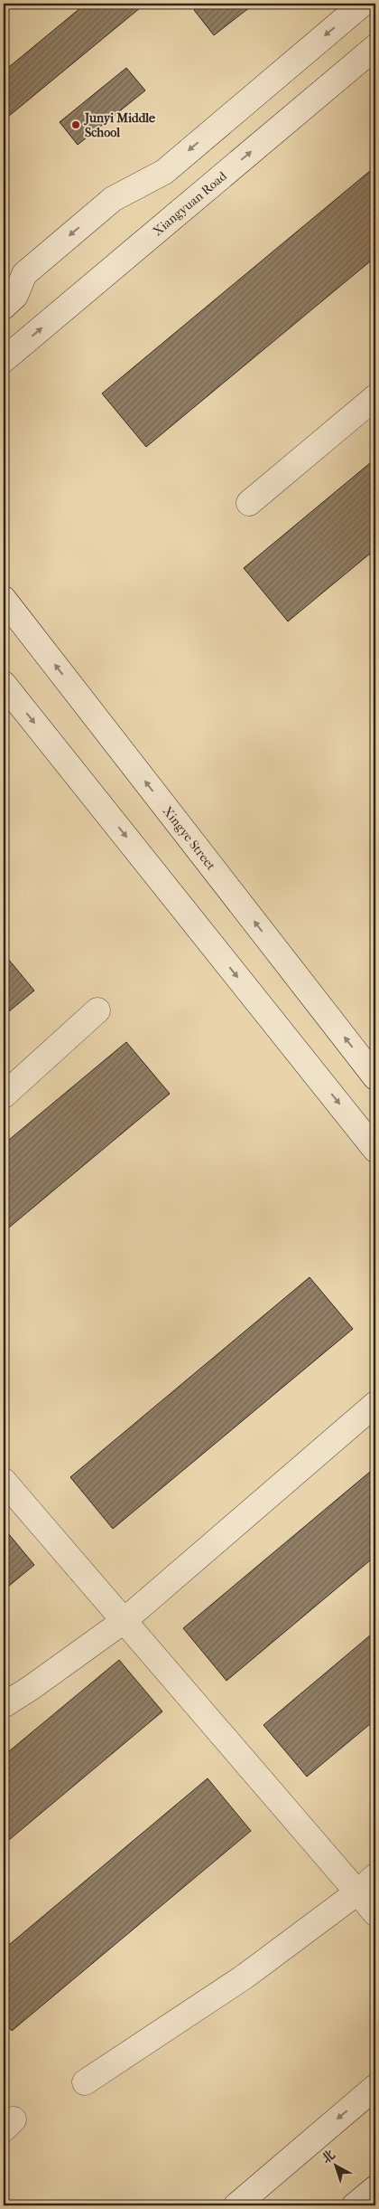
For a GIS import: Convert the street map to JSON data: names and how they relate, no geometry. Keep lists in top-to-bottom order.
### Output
{
  "streets": {
    "street": ["Xiangyuan Road", "Xingye Street"]
  },
  "places": ["Junyi Middle School"],
  "north": "top left"
}
